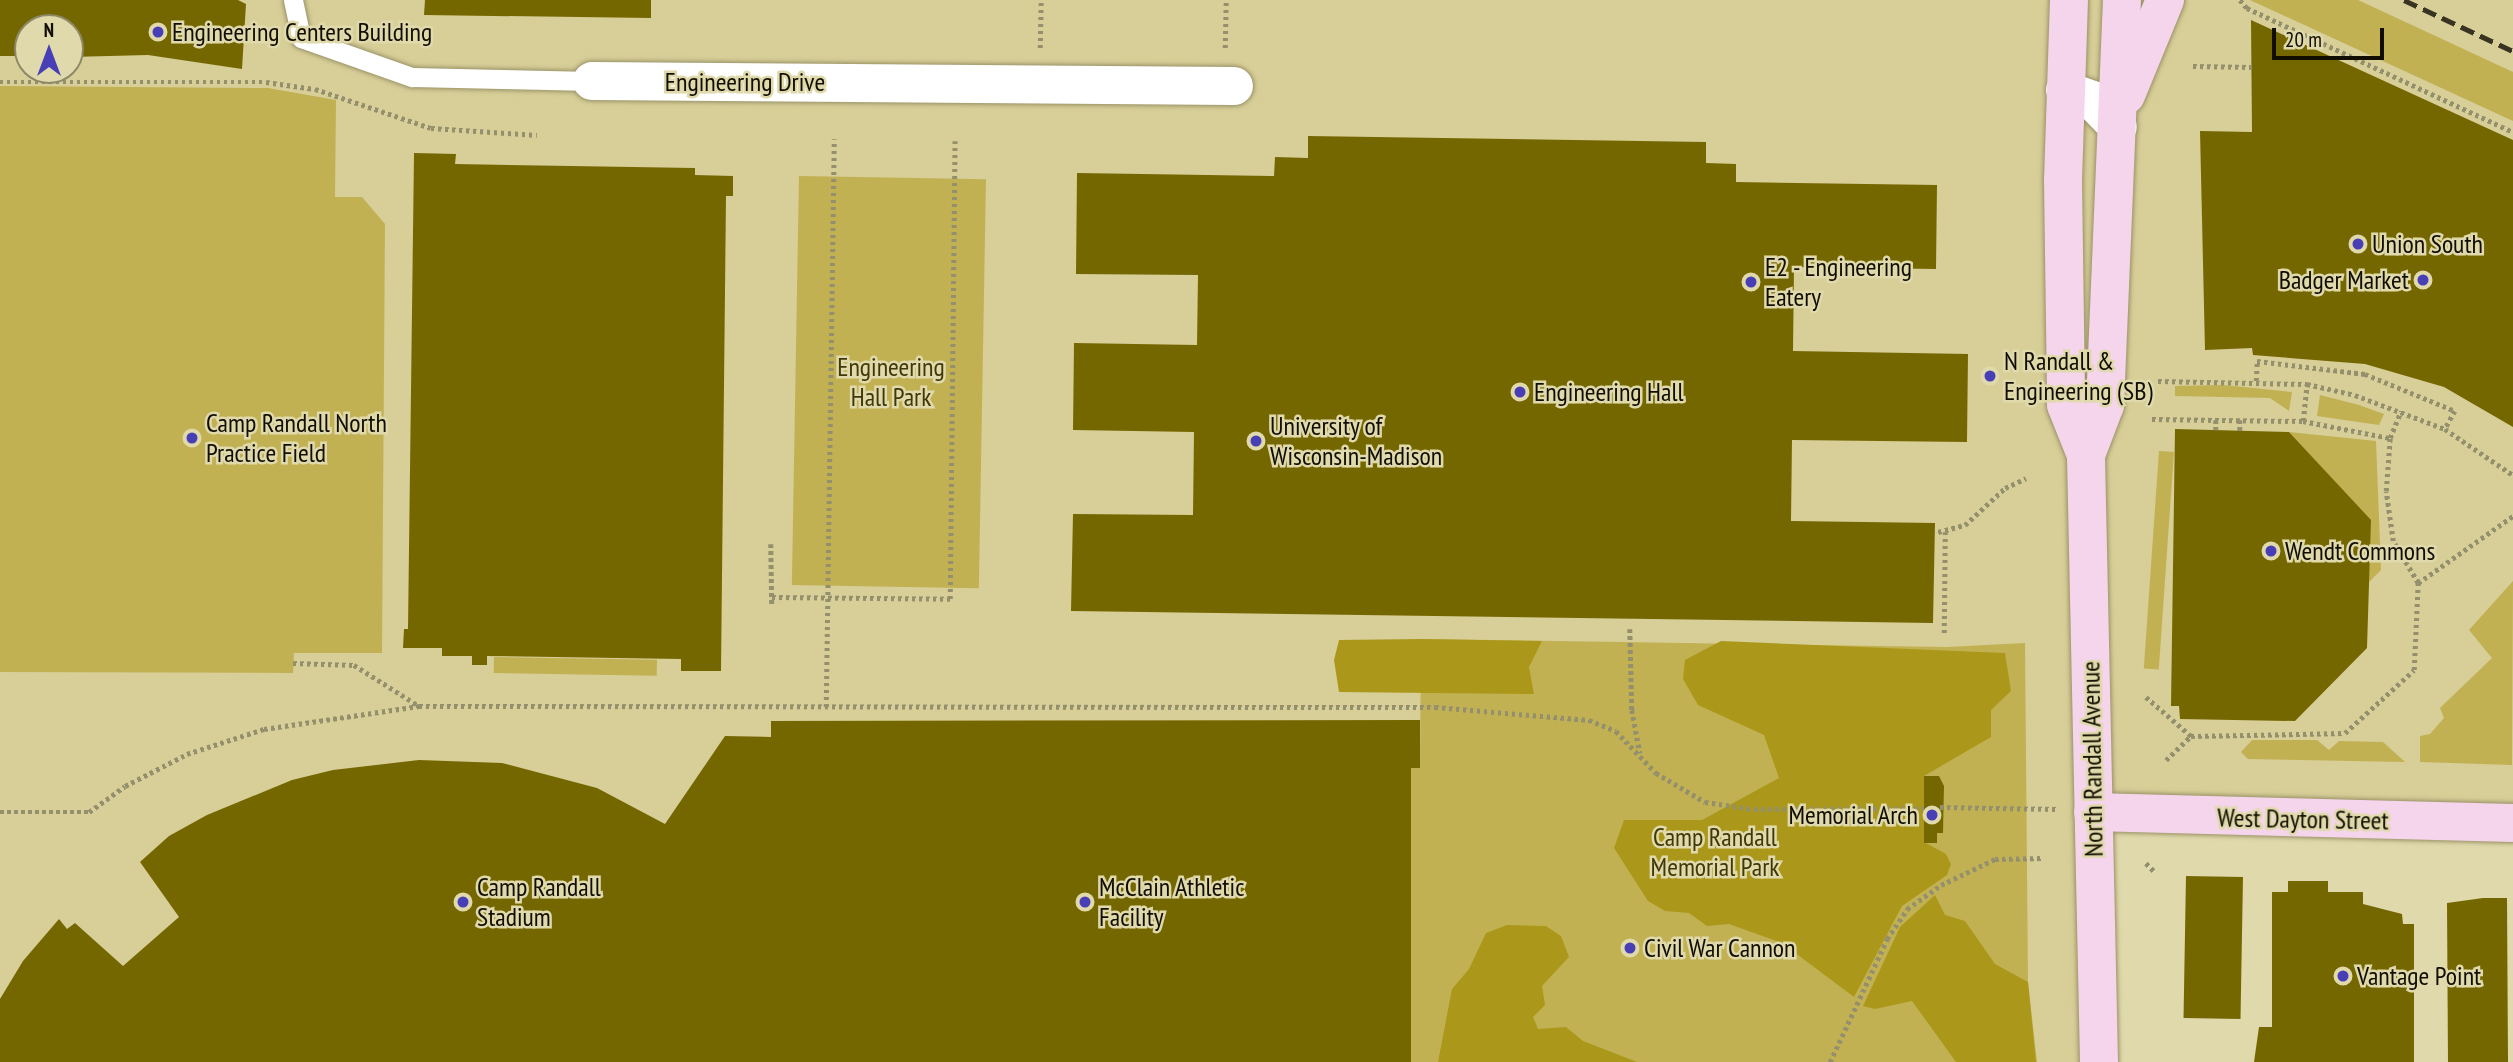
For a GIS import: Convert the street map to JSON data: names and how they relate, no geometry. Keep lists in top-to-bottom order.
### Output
{
  "streets": {
    "main road": ["North Randall Avenue", "West Dayton Street"],
    "street": ["Engineering Drive"]
  },
  "crossings": [
    ["North Randall Avenue", "West Dayton Street"]
  ],
  "parks": ["Engineering Hall Park", "Camp Randall Memorial Park"],
  "places": [
    "Engineering Centers Building",
    "Union South",
    "Badger Market",
    "E2 - Engineering Eatery",
    "N Randall & Engineering (SB)",
    "Engineering Hall",
    "Camp Randall North Practice Field",
    "University of Wisconsin-Madison",
    "Wendt Commons",
    "Memorial Arch",
    "Camp Randall Stadium",
    "McClain Athletic Facility",
    "Civil War Cannon",
    "Vantage Point"
  ],
  "scale_bar": "20 m",
  "north": "top"
}
